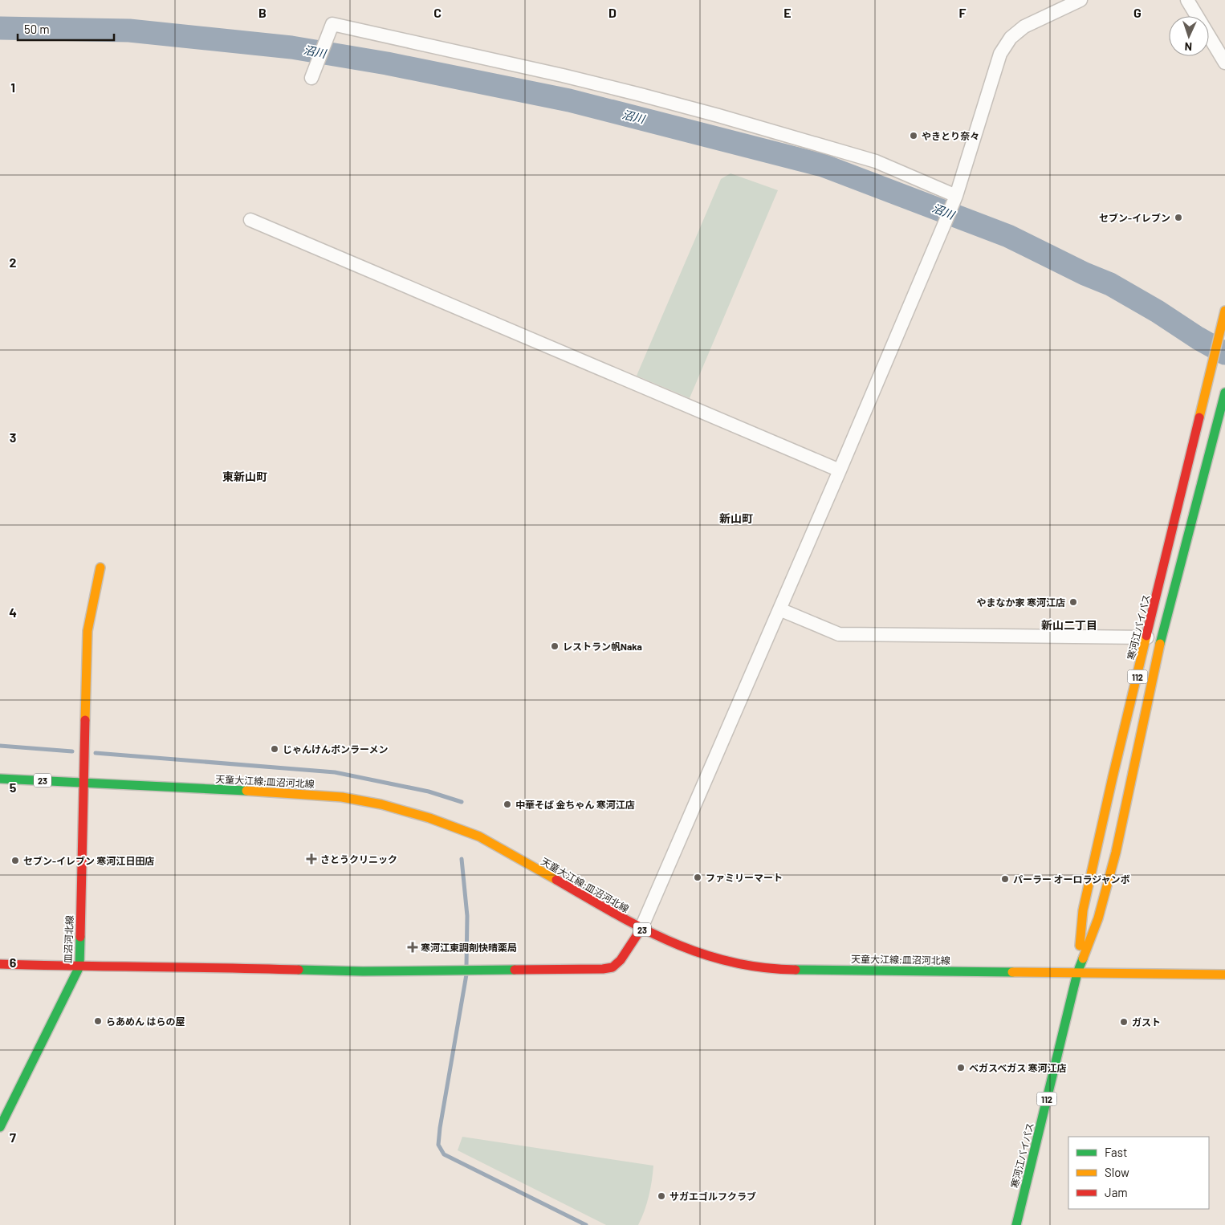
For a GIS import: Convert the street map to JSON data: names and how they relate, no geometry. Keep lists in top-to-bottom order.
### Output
{
  "streets": {
    "main road": [
      "寒河江バイパス",
      "112",
      "23",
      "天童大江線;皿沼河北線",
      "皿沼河北線"
    ]
  },
  "crossings": [
    ["寒河江バイパス", "天童大江線;皿沼河北線"],
    ["23", "天童大江線;皿沼河北線"],
    ["23", "皿沼河北線"],
    ["天童大江線;皿沼河北線", "皿沼河北線"]
  ],
  "districts": ["東新山町", "新山町", "新山二丁目"],
  "water": ["沼川"],
  "places": {
    "other": [
      "やきとり奈々",
      "セブン-イレブン",
      "やまなか家 寒河江店",
      "レストラン帆Naka",
      "じゃんけんポンラーメン",
      "中華そば 金ちゃん 寒河江店",
      "セブン-イレブン 寒河江日田店",
      "ファミリーマート",
      "パーラー オーロラジャンボ",
      "らあめん はらの屋",
      "ガスト",
      "ベガスベガス 寒河江店",
      "サガエゴルフクラブ"
    ],
    "health": ["さとうクリニック", "寒河江東調剤快晴薬局"]
  },
  "legend": ["Fast", "Slow", "Jam"],
  "scale_bar": "50 m",
  "north": "bottom",
  "grid": {
    "columns": [
      "B",
      "C",
      "D",
      "E",
      "F",
      "G"
    ],
    "rows": [
      "1",
      "2",
      "3",
      "4",
      "5",
      "6",
      "7"
    ]
  }
}
